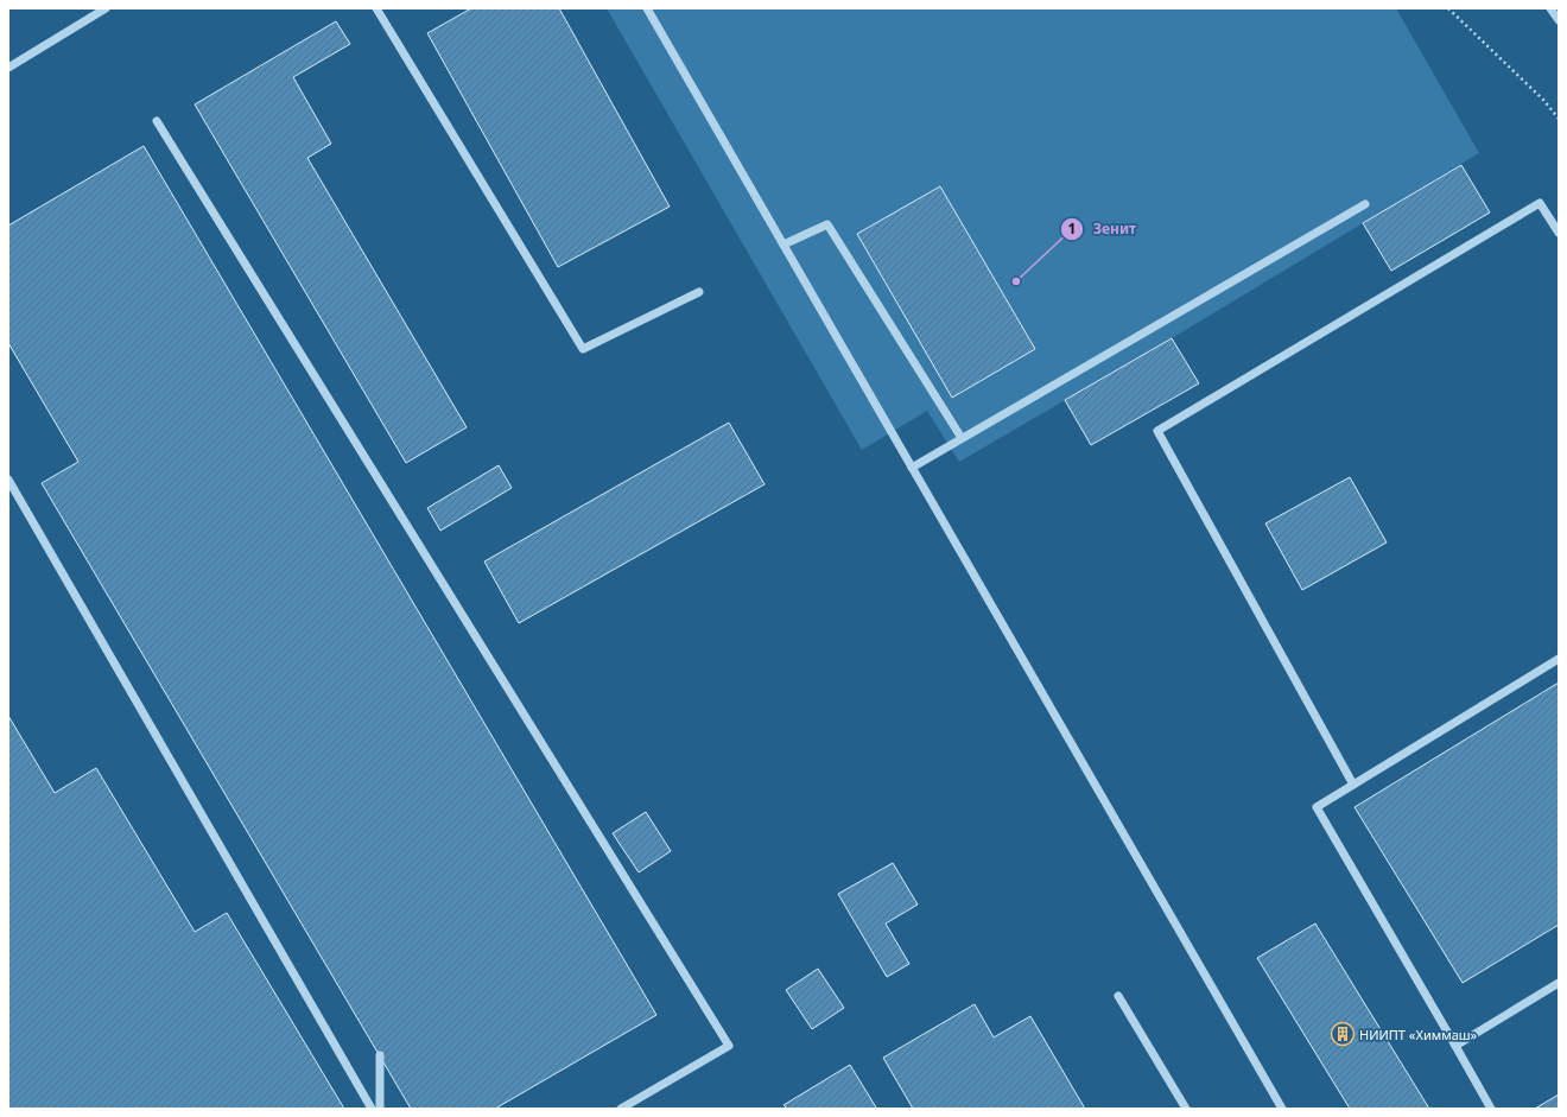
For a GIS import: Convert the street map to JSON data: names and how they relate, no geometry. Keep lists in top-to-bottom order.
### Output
{
  "places": {
    "other": ["Зенит"],
    "building": ["НИИПТ «Химмаш»"]
  }
}
